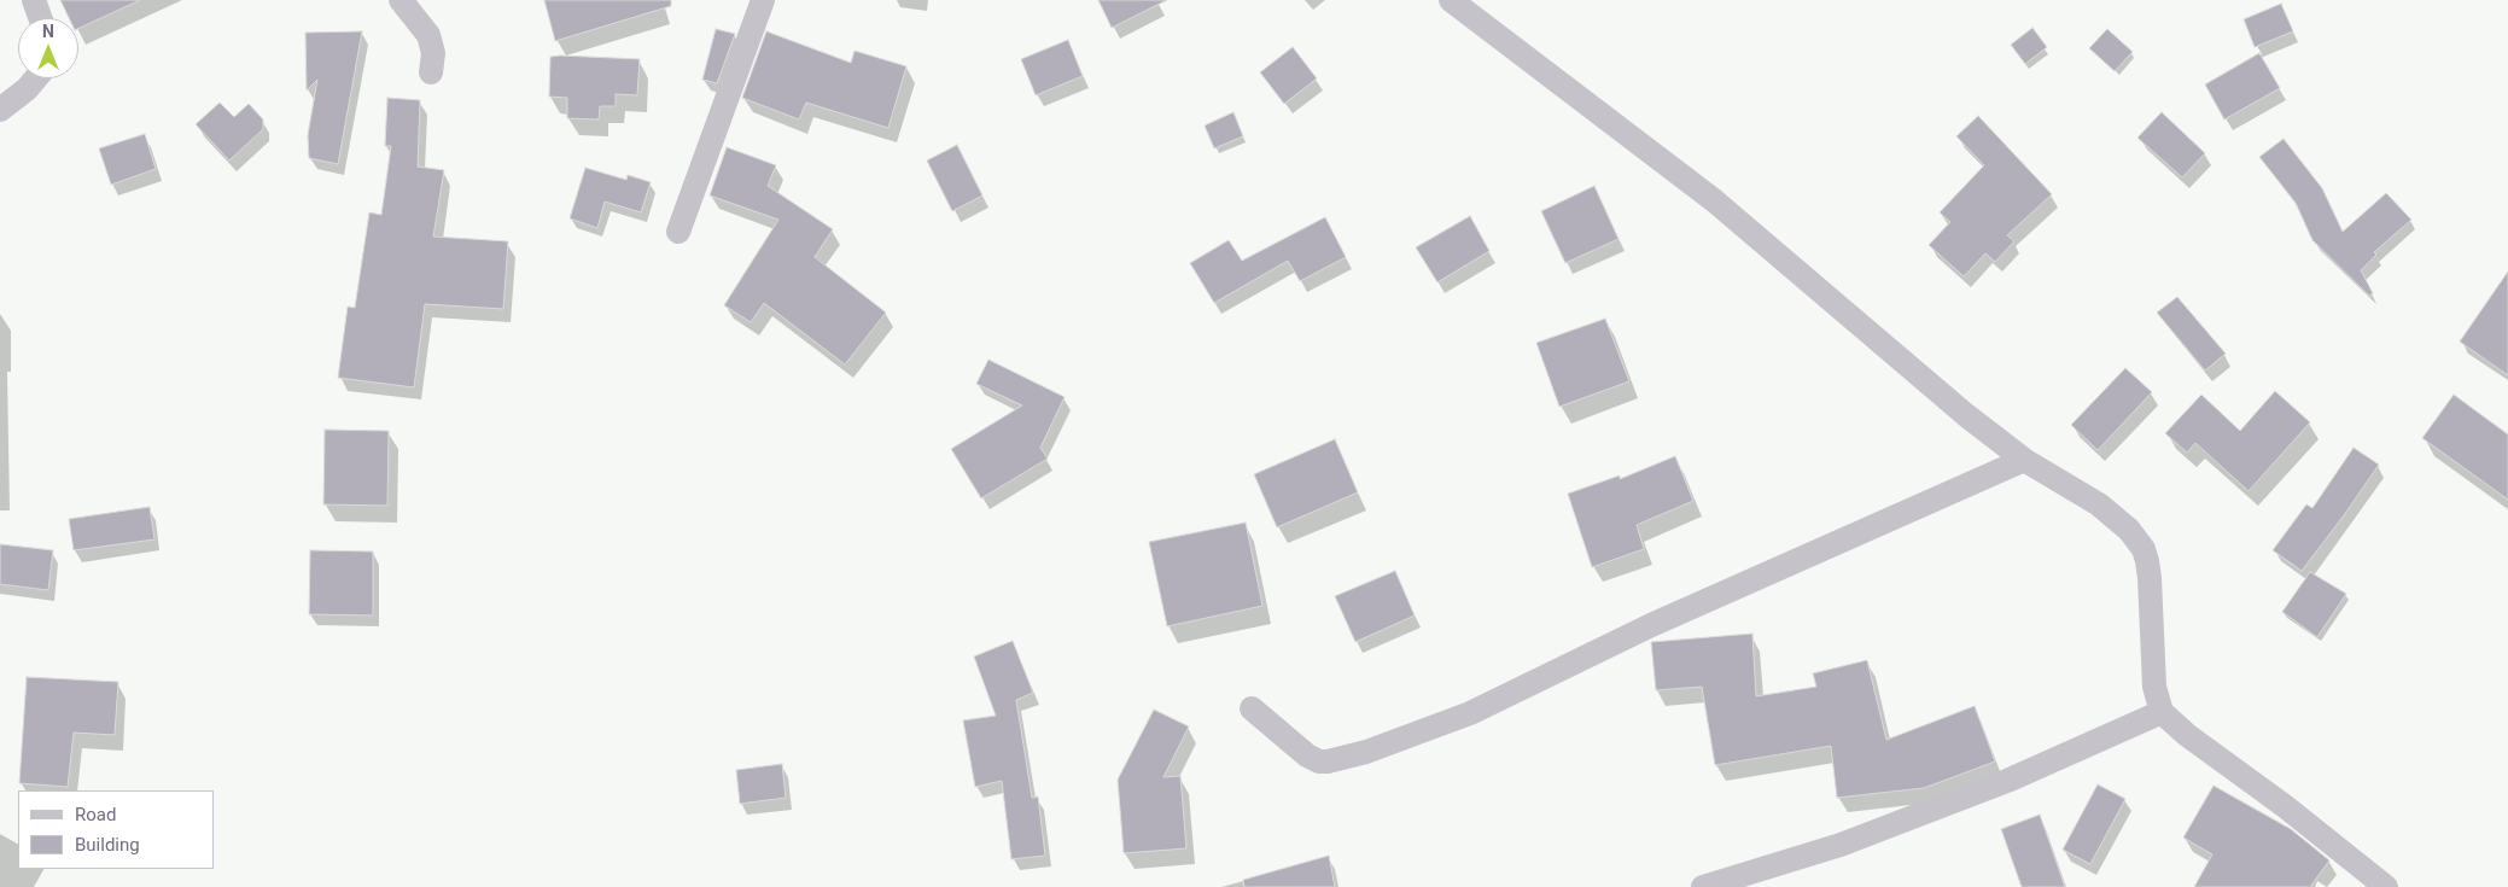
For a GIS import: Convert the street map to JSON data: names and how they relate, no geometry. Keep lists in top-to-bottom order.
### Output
{
  "legend": ["Road", "Building"],
  "north": "top"
}
